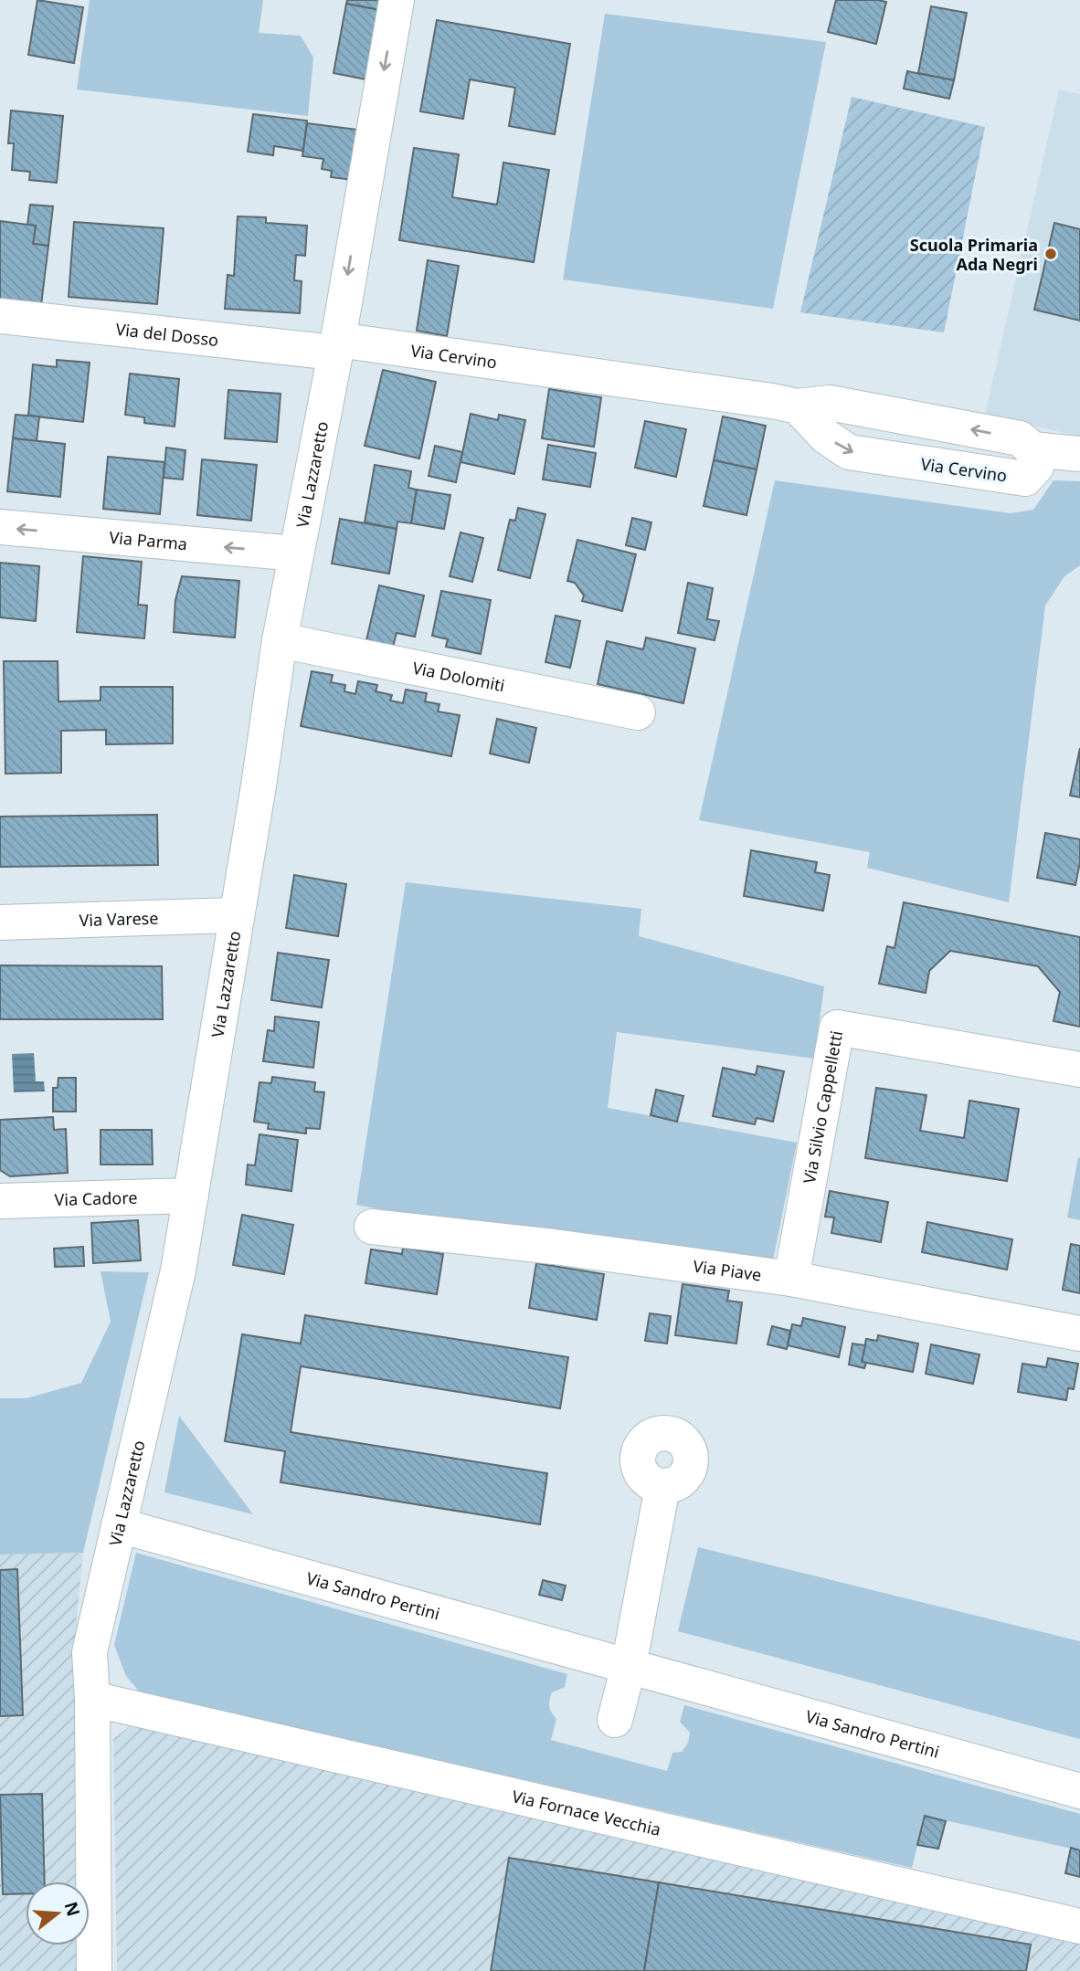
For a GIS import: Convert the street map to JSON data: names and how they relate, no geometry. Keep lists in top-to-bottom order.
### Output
{
  "streets": {
    "street": [
      "Via del Dosso",
      "Via Cervino",
      "Via Lazzaretto",
      "Via Parma",
      "Via Dolomiti",
      "Via Varese",
      "Via Silvio Cappelletti",
      "Via Cadore",
      "Via Piave",
      "Via Sandro Pertini",
      "Via Fornace Vecchia"
    ]
  },
  "crossings": [
    ["Via del Dosso", "Via Cervino"],
    ["Via del Dosso", "Via Lazzaretto"],
    ["Via Cervino", "Via Lazzaretto"],
    ["Via Lazzaretto", "Via Parma"],
    ["Via Lazzaretto", "Via Dolomiti"],
    ["Via Lazzaretto", "Via Varese"],
    ["Via Lazzaretto", "Via Cadore"],
    ["Via Lazzaretto", "Via Sandro Pertini"],
    ["Via Lazzaretto", "Via Fornace Vecchia"],
    ["Via Silvio Cappelletti", "Via Piave"]
  ],
  "one_way": ["Via Parma"],
  "places": ["Scuola Primaria Ada Negri"],
  "north": "right"
}
